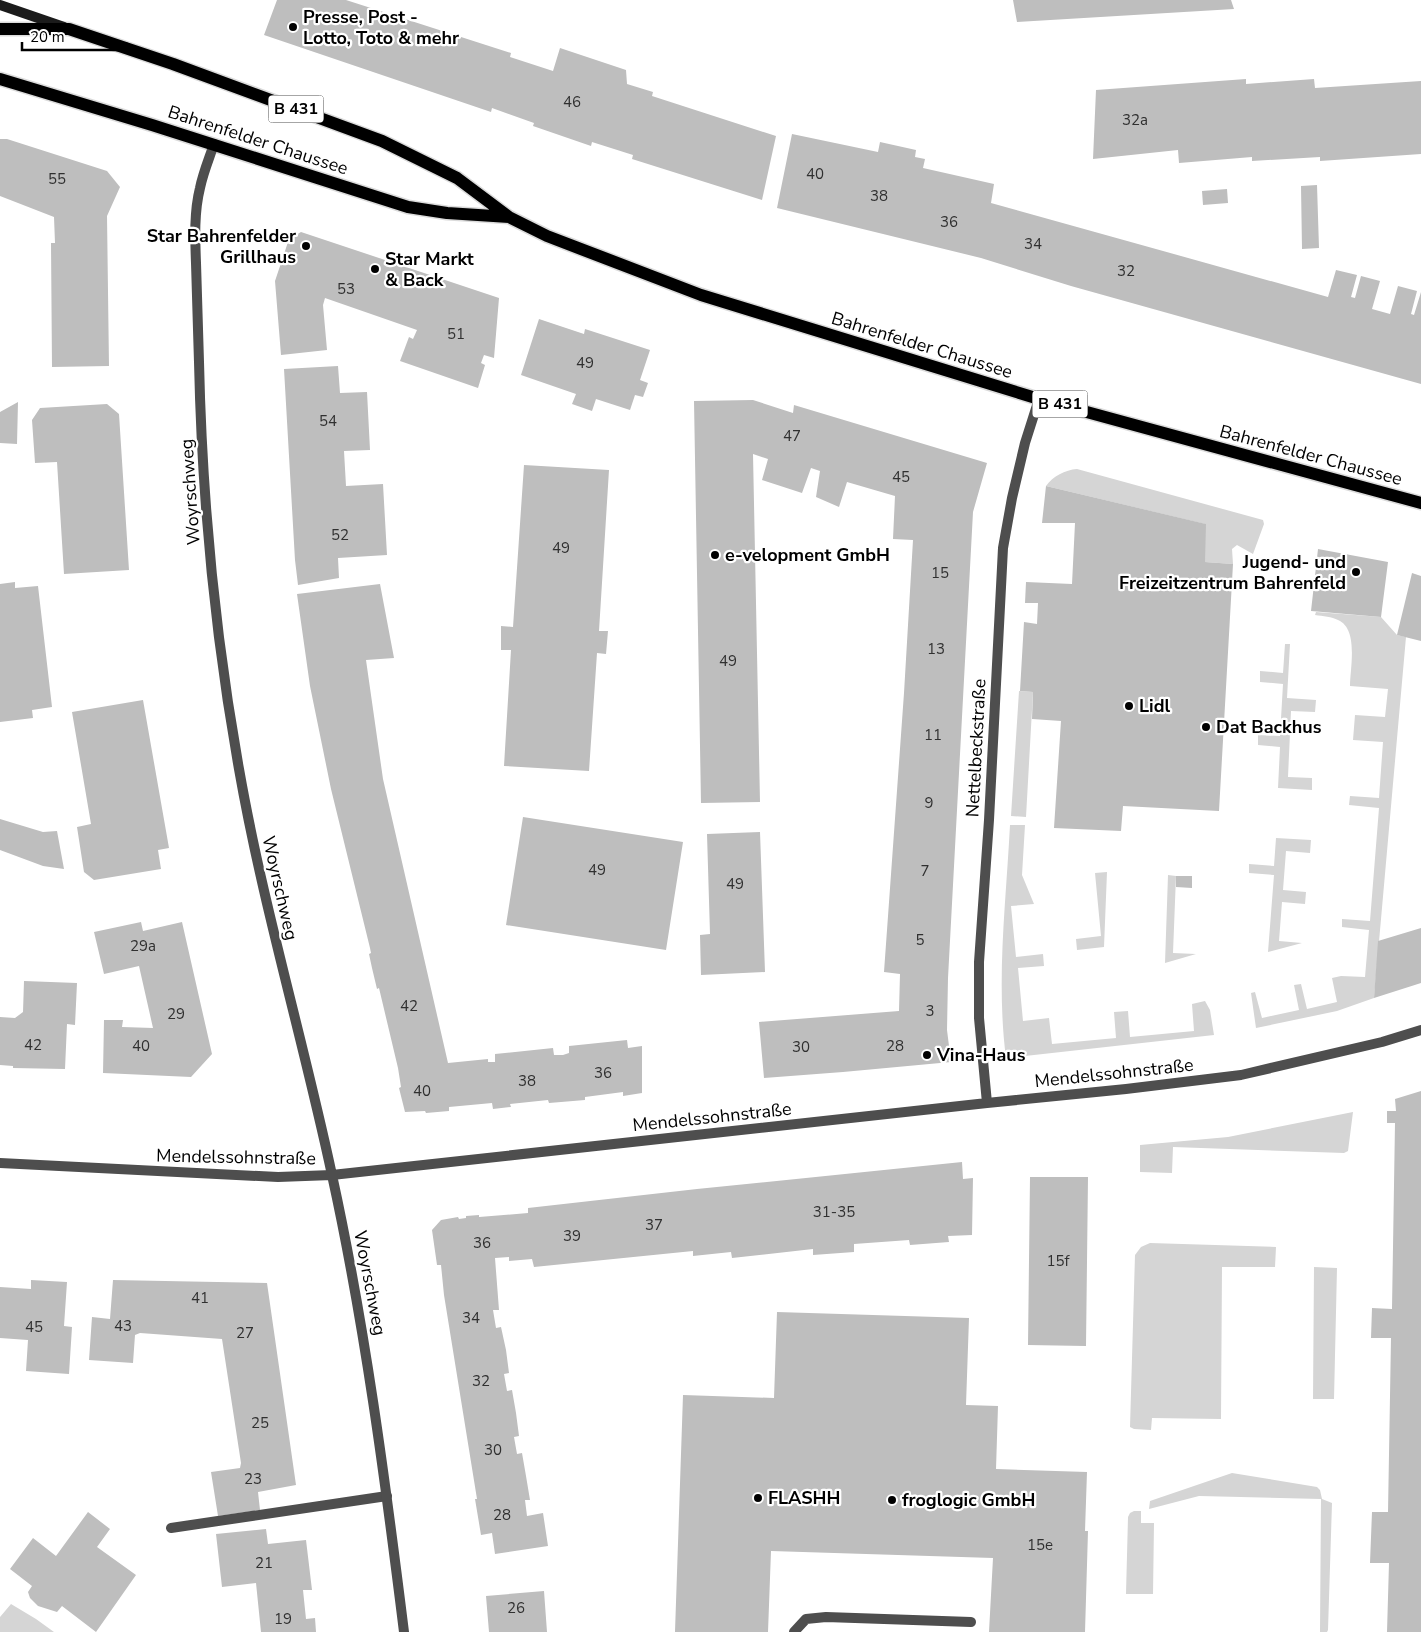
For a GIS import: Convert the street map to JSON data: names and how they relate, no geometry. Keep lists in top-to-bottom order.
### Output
{
  "streets": {
    "main road": ["B 431", "Bahrenfelder Chaussee"],
    "street": ["Woyrschweg", "Nettelbeckstraße", "Mendelssohnstraße"]
  },
  "crossings": [
    ["Bahrenfelder Chaussee", "Woyrschweg"],
    ["Bahrenfelder Chaussee", "Nettelbeckstraße"],
    ["Woyrschweg", "Mendelssohnstraße"],
    ["Nettelbeckstraße", "Mendelssohnstraße"]
  ],
  "places": [
    "Presse, Post - Lotto, Toto & mehr",
    "Star Bahrenfelder Grillhaus",
    "Star Markt & Back",
    "e-velopment GmbH",
    "Jugend- und Freizeitzentrum Bahrenfeld",
    "Lidl",
    "Dat Backhus",
    "Vina-Haus",
    "FLASHH",
    "froglogic GmbH"
  ],
  "house_numbers": [
    "46",
    "32a",
    "40",
    "55",
    "38",
    "36",
    "34",
    "32",
    "53",
    "51",
    "49",
    "54",
    "47",
    "45",
    "52",
    "49",
    "15",
    "13",
    "49",
    "11",
    "9",
    "49",
    "7",
    "49",
    "5",
    "29a",
    "42",
    "3",
    "29",
    "42",
    "40",
    "28",
    "30",
    "36",
    "38",
    "40",
    "31-35",
    "37",
    "39",
    "36",
    "15f",
    "41",
    "34",
    "43",
    "45",
    "27",
    "32",
    "25",
    "30",
    "23",
    "28",
    "15e",
    "21",
    "26",
    "19"
  ],
  "scale_bar": "20 m"
}
